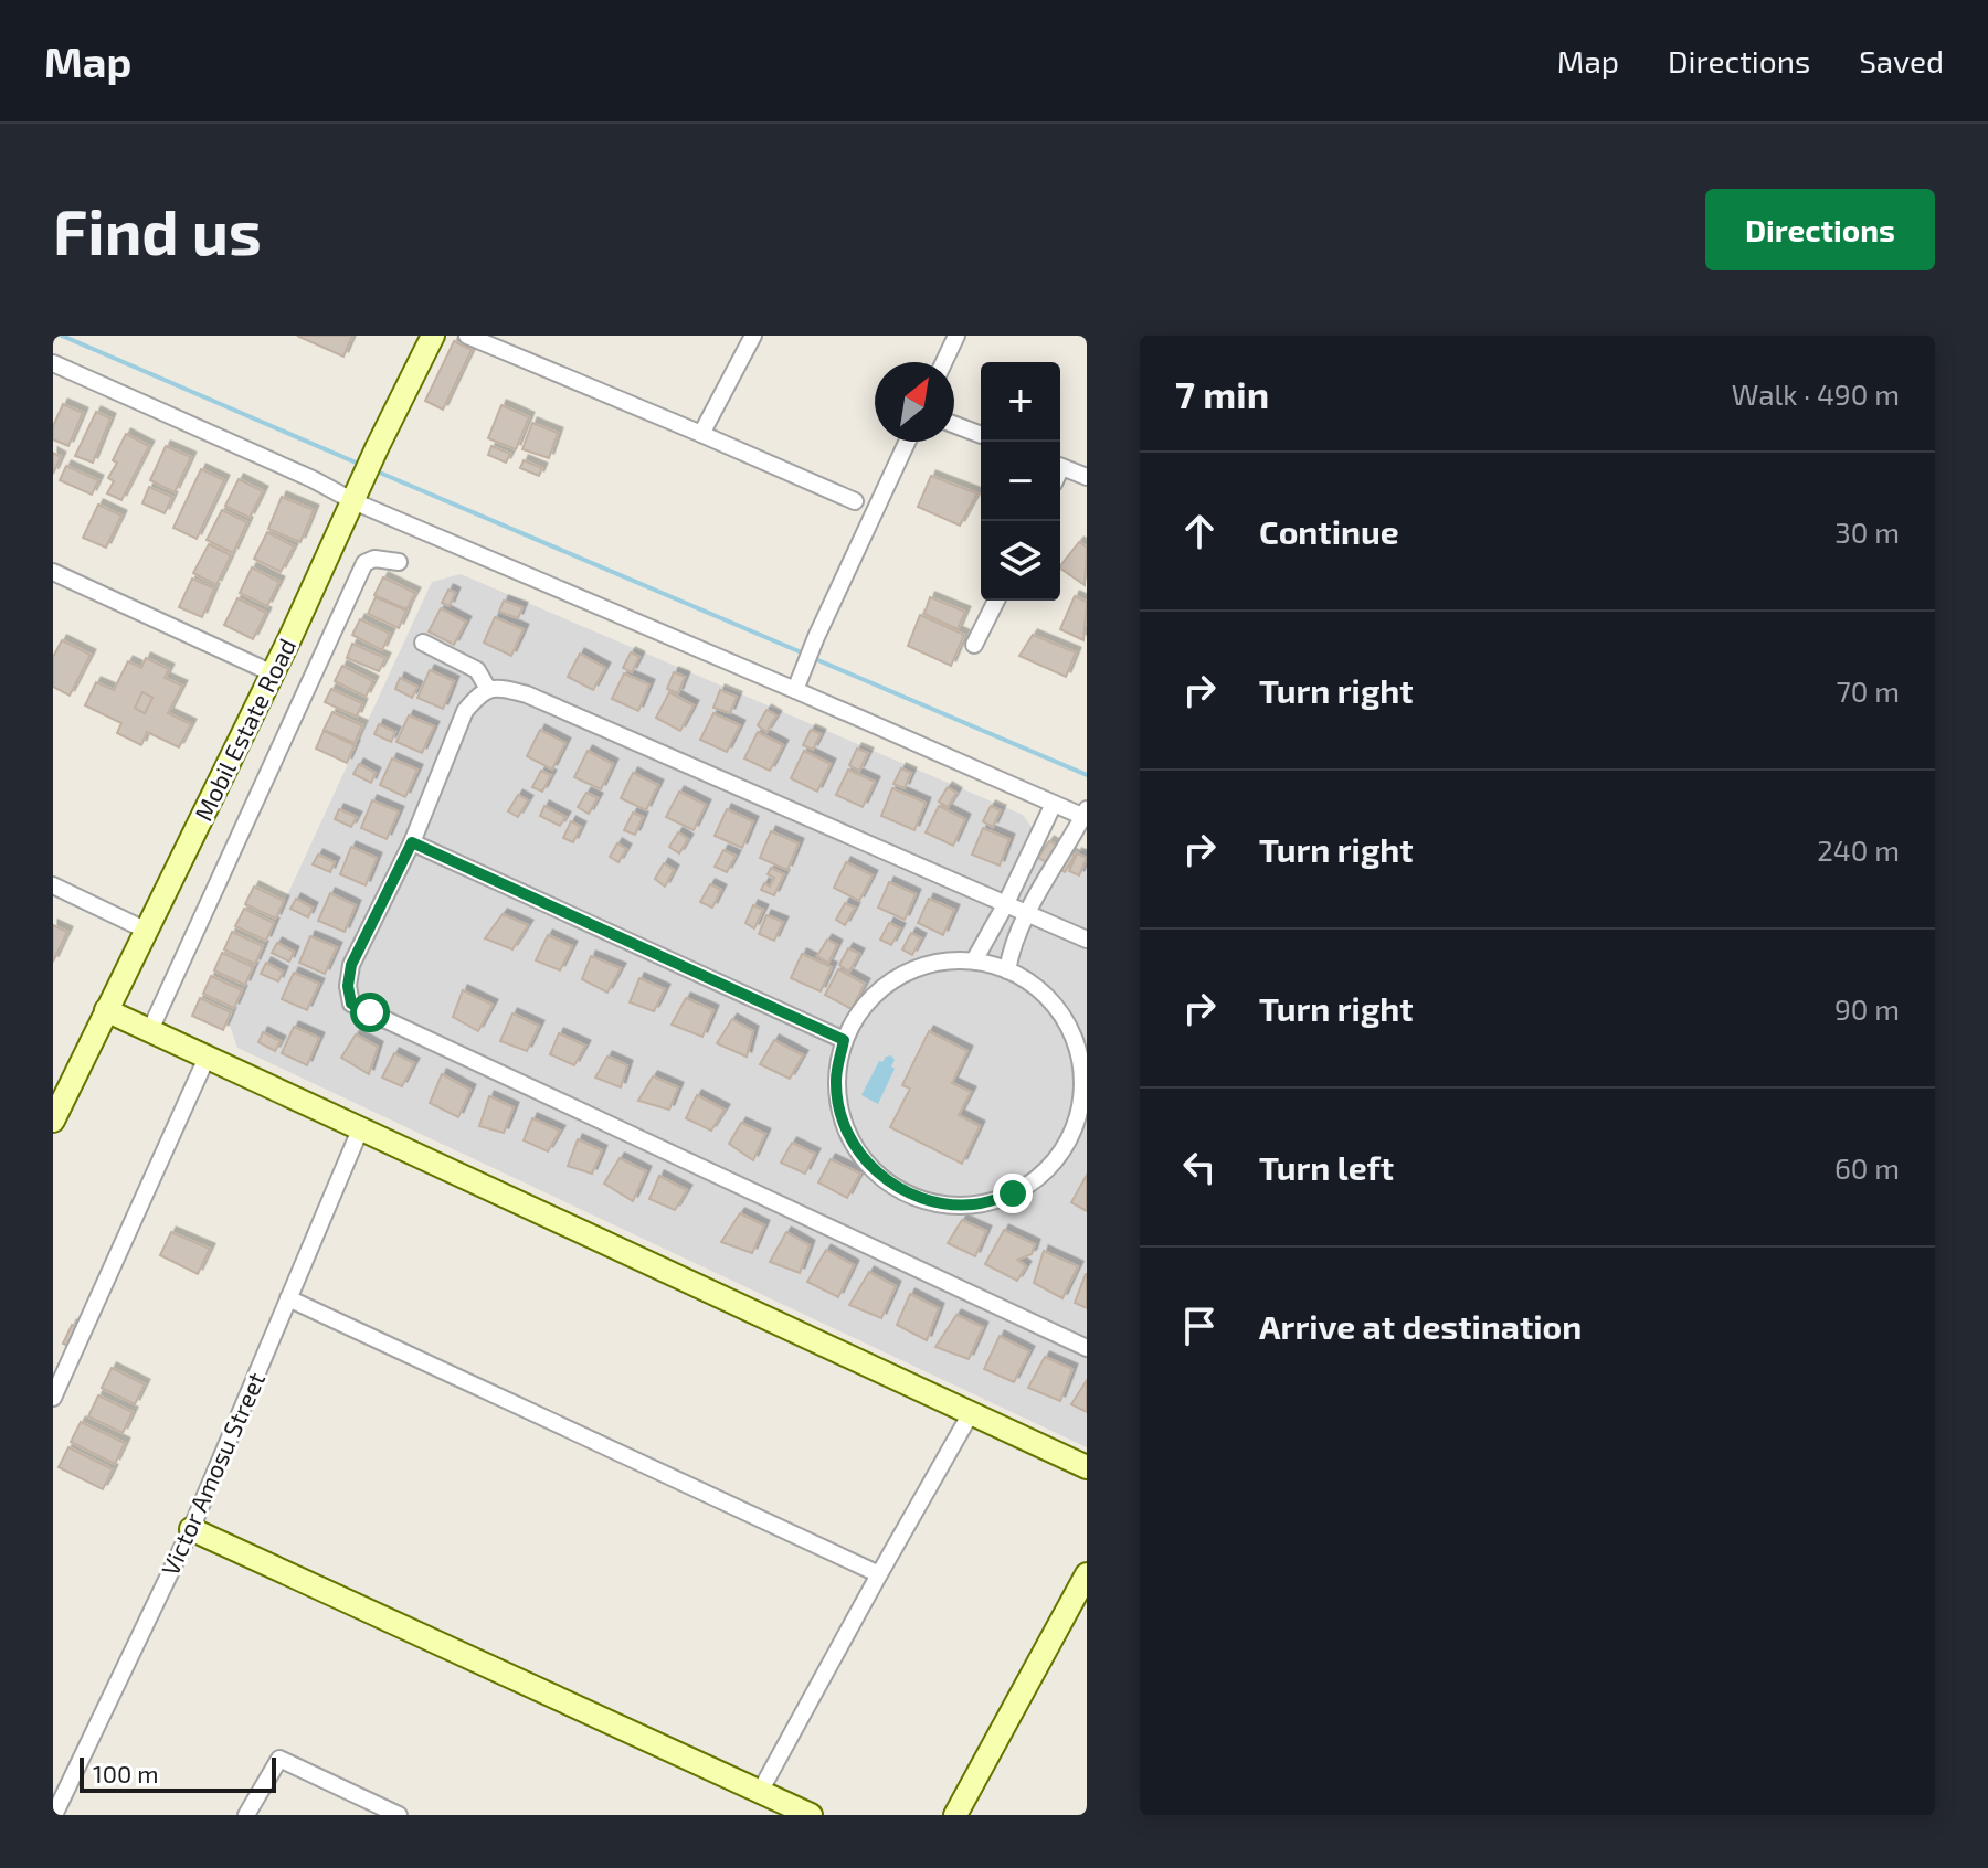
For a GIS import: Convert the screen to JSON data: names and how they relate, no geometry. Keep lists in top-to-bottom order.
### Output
{
  "streets": {
    "street": ["Mobil Estate Road", "Victor Amosu Street"]
  },
  "scale_bar": "100 m",
  "north": "top right",
  "page": {
    "header": "Map",
    "nav": ["Map", "Directions", "Saved"],
    "buttons": "Directions",
    "title": "Find us",
    "heading": ["7 min", "Walk · 490 m"],
    "map_buttons": ["+", "−"],
    "list": [
      ["Continue", "30 m"],
      ["Turn right", "70 m"],
      ["Turn right", "240 m"],
      ["Turn right", "90 m"],
      ["Turn left", "60 m"],
      "Arrive at destination"
    ],
    "scale": "100 m"
  }
}
